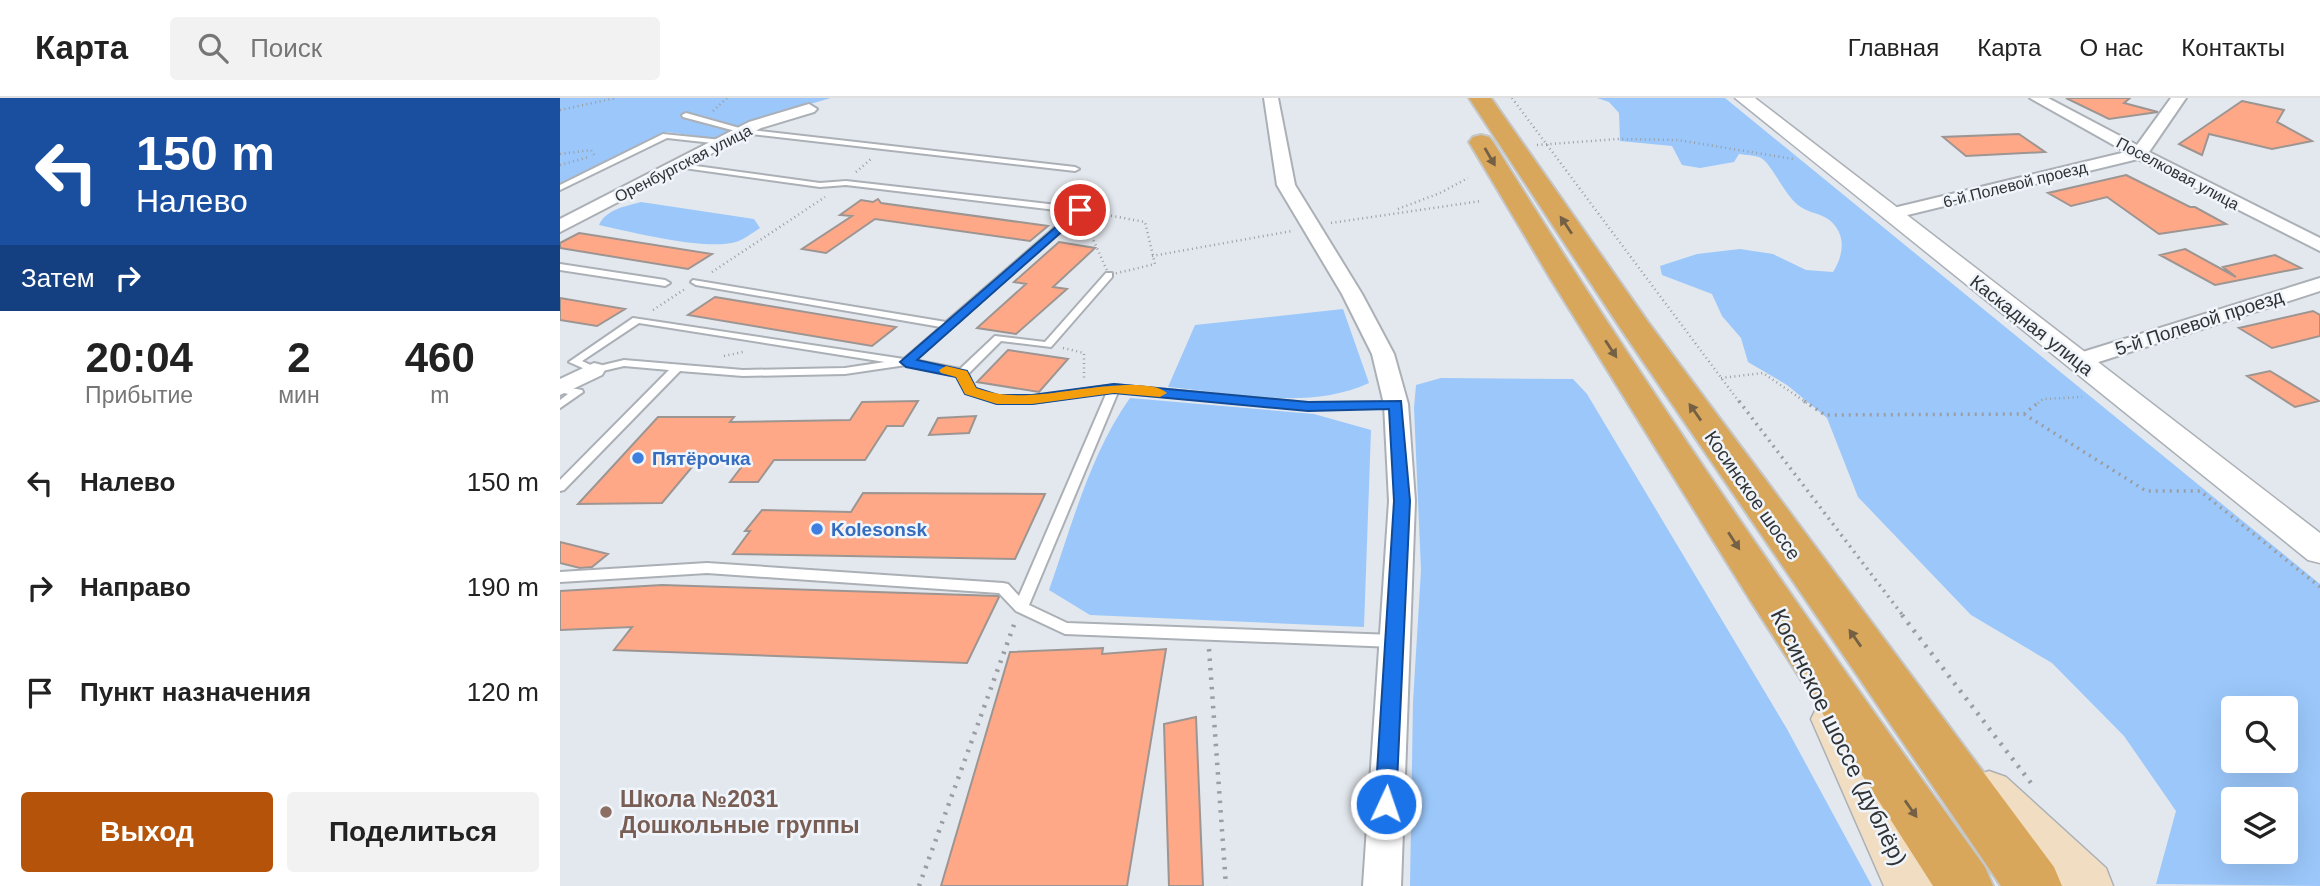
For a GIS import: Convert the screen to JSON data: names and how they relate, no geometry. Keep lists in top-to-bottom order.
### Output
{
  "streets": {
    "highway": ["Косинское шоссе"],
    "main road": ["Косинское шоссе (дублёр)"],
    "street": [
      "Оренбургская улица",
      "Поселковая улица",
      "6-й Полевой проезд",
      "5-й Полевой проезд",
      "Каскадная улица"
    ]
  },
  "crossings": [
    ["Поселковая улица", "6-й Полевой проезд"],
    ["6-й Полевой проезд", "Каскадная улица"],
    ["5-й Полевой проезд", "Каскадная улица"],
    ["Косинское шоссе", "Косинское шоссе (дублёр)"]
  ],
  "places": ["Пятёрочка", "Kolesonsk", "Школа №2031 Дошкольные группы"],
  "page": {
    "header": "Карта",
    "search": "Поиск",
    "nav": [
      "Главная",
      "Карта",
      "О нас",
      "Контакты"
    ],
    "turn": ["150 m", "Налево"],
    "then": "Затем",
    "eta": [
      "20:04",
      "Прибытие",
      "2",
      "мин",
      "460",
      "m"
    ],
    "list": [
      {
        "name": "Налево",
        "value": "150 m"
      },
      {
        "name": "Направо",
        "value": "190 m"
      },
      {
        "name": "Пункт назначения",
        "value": "120 m"
      }
    ],
    "buttons": ["Выход", "Поделиться"]
  }
}
